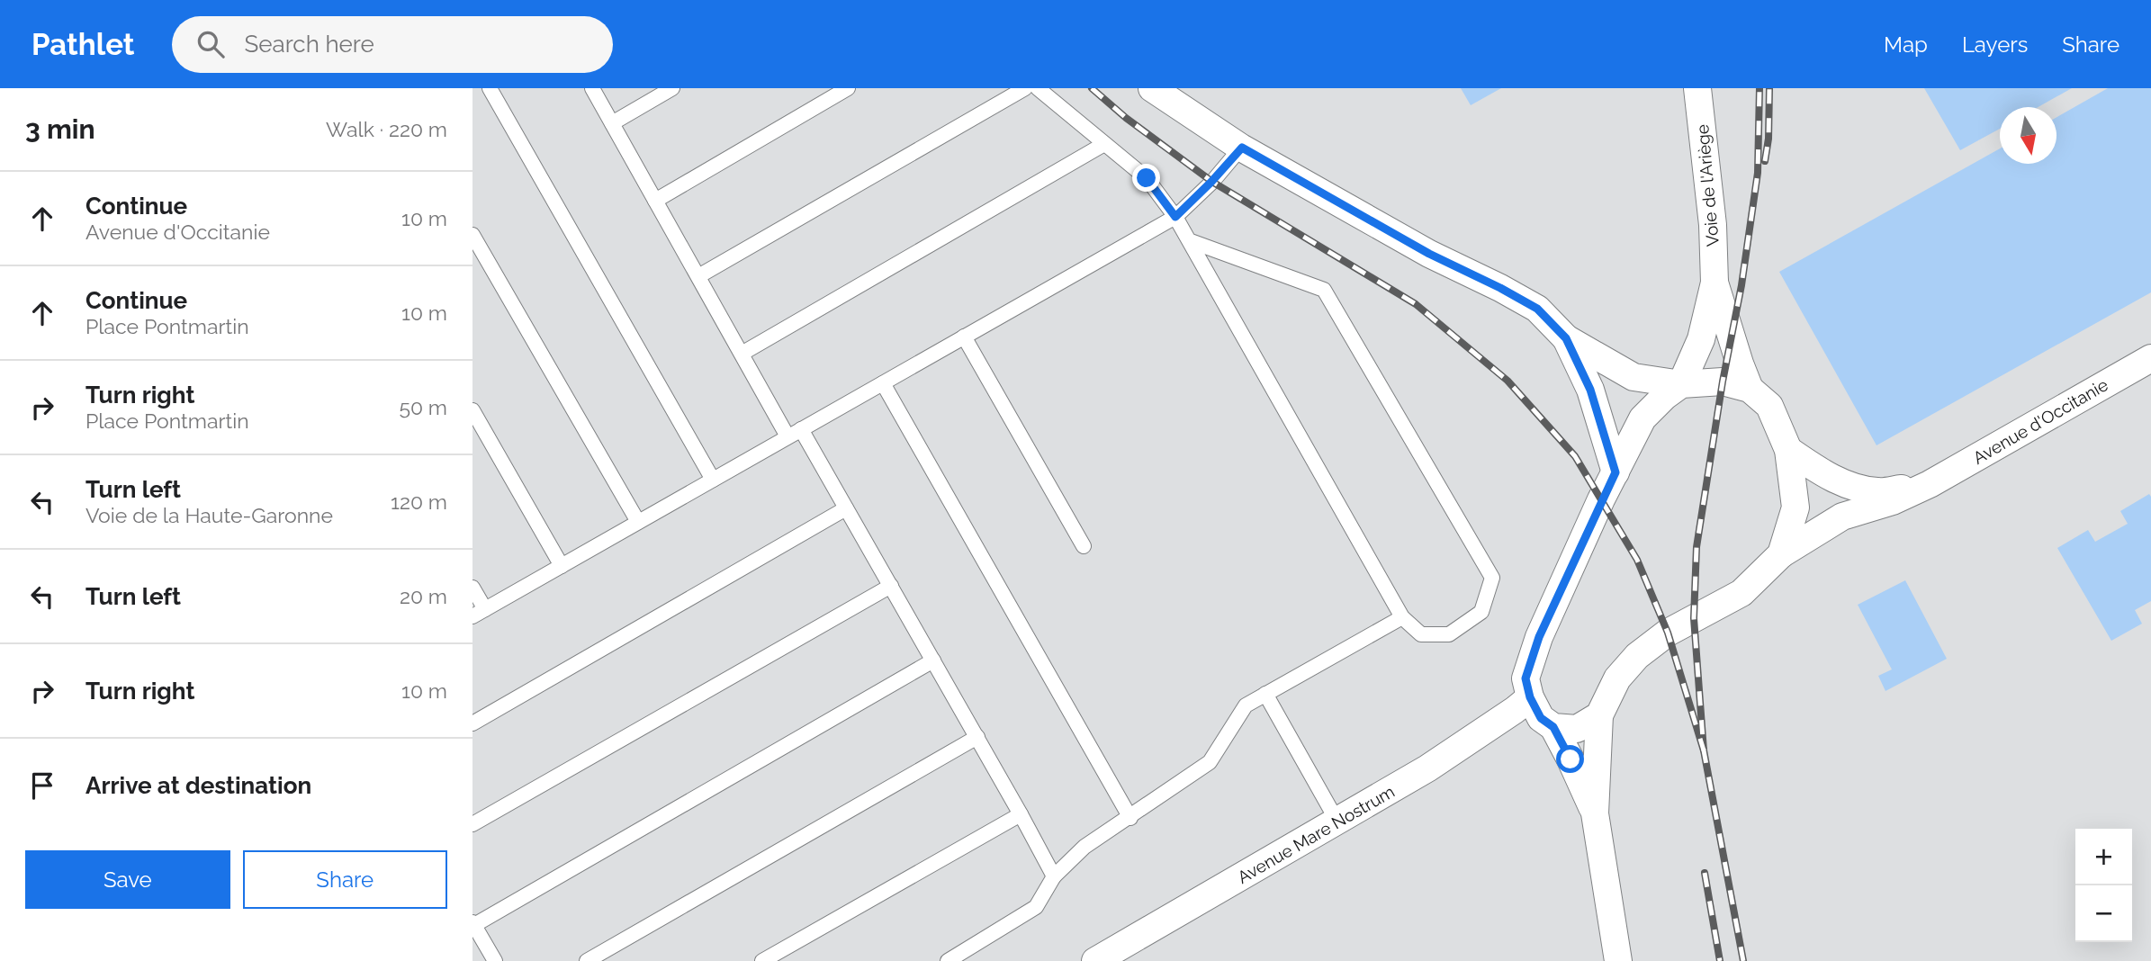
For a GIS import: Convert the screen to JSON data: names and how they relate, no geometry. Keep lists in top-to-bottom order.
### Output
{
  "streets": {
    "street": ["Voie de l'Ariège", "Avenue d'Occitanie", "Avenue Mare Nostrum"]
  },
  "north": "bottom",
  "page": {
    "header": "Pathlet",
    "search": "Search here",
    "nav": ["Map", "Layers", "Share"],
    "heading": ["3 min", "Walk · 220 m"],
    "list": [
      ["Continue", "Avenue d'Occitanie", "10 m"],
      ["Continue", "Place Pontmartin", "10 m"],
      ["Turn right", "Place Pontmartin", "50 m"],
      ["Turn left", "Voie de la Haute-Garonne", "120 m"],
      ["Turn left", "20 m"],
      ["Turn right", "10 m"],
      "Arrive at destination"
    ],
    "map_buttons": ["+", "−"],
    "buttons": ["Save", "Share"]
  }
}
